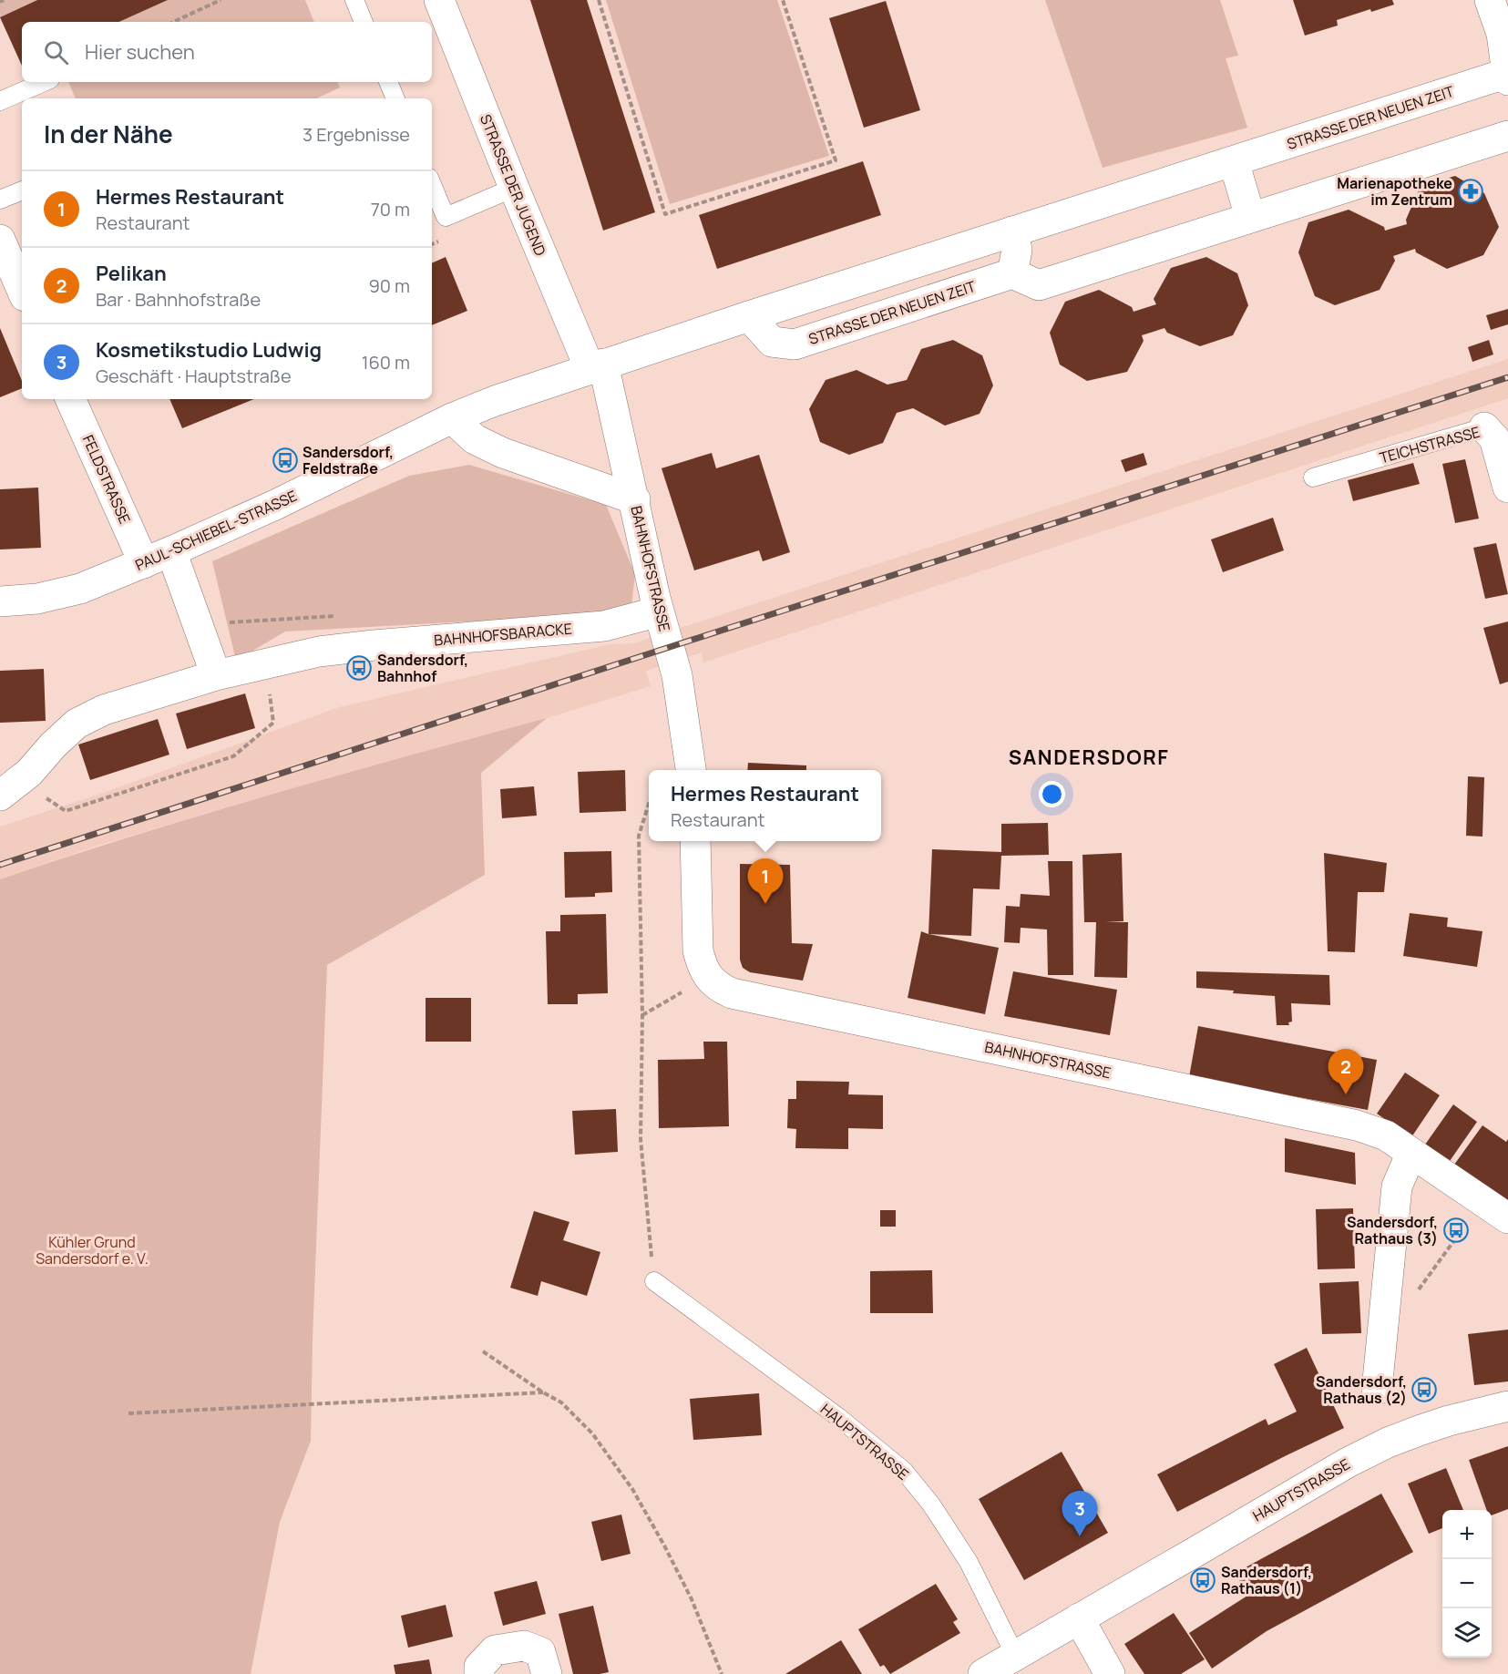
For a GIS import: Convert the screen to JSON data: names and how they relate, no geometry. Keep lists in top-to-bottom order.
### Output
{
  "streets": {
    "street": [
      "STRASSE DER NEUEN ZEIT",
      "STRASSE DER JUGEND",
      "TEICHSTRASSE",
      "FELDSTRASSE",
      "PAUL-SCHIEBEL-STRASSE",
      "BAHNHOFSTRASSE",
      "BAHNHOFSBARACKE",
      "HAUPTSTRASSE"
    ]
  },
  "crossings": [
    ["STRASSE DER NEUEN ZEIT", "STRASSE DER JUGEND"],
    ["STRASSE DER NEUEN ZEIT", "PAUL-SCHIEBEL-STRASSE"],
    ["STRASSE DER NEUEN ZEIT", "BAHNHOFSTRASSE"],
    ["STRASSE DER JUGEND", "PAUL-SCHIEBEL-STRASSE"],
    ["STRASSE DER JUGEND", "BAHNHOFSTRASSE"],
    ["FELDSTRASSE", "PAUL-SCHIEBEL-STRASSE"],
    ["PAUL-SCHIEBEL-STRASSE", "BAHNHOFSTRASSE"],
    ["BAHNHOFSTRASSE", "BAHNHOFSBARACKE"]
  ],
  "districts": ["SANDERSDORF"],
  "parks": ["Kühler Grund Sandersdorf e. V."],
  "places": {
    "pharmacy": ["Marienapotheke im Zentrum"],
    "bus stop": [
      "Sandersdorf, Feldstraße",
      "Sandersdorf, Bahnhof",
      "Sandersdorf, Rathaus (3)",
      "Sandersdorf, Rathaus (2)",
      "Sandersdorf, Rathaus (1)"
    ]
  },
  "page": {
    "search": "Hier suchen",
    "heading": ["In der Nähe", "3 Ergebnisse"],
    "list": [
      {
        "mark": "1",
        "name": "Hermes Restaurant",
        "note": "Restaurant",
        "value": "70 m"
      },
      {
        "mark": "2",
        "name": "Pelikan",
        "note": "Bar · Bahnhofstraße",
        "value": "90 m"
      },
      {
        "mark": "3",
        "name": "Kosmetikstudio Ludwig",
        "note": "Geschäft · Hauptstraße",
        "value": "160 m"
      }
    ],
    "popup": ["Hermes Restaurant", "Restaurant"],
    "pins": ["1", "2", "3"],
    "map_buttons": ["+", "−"]
  }
}
